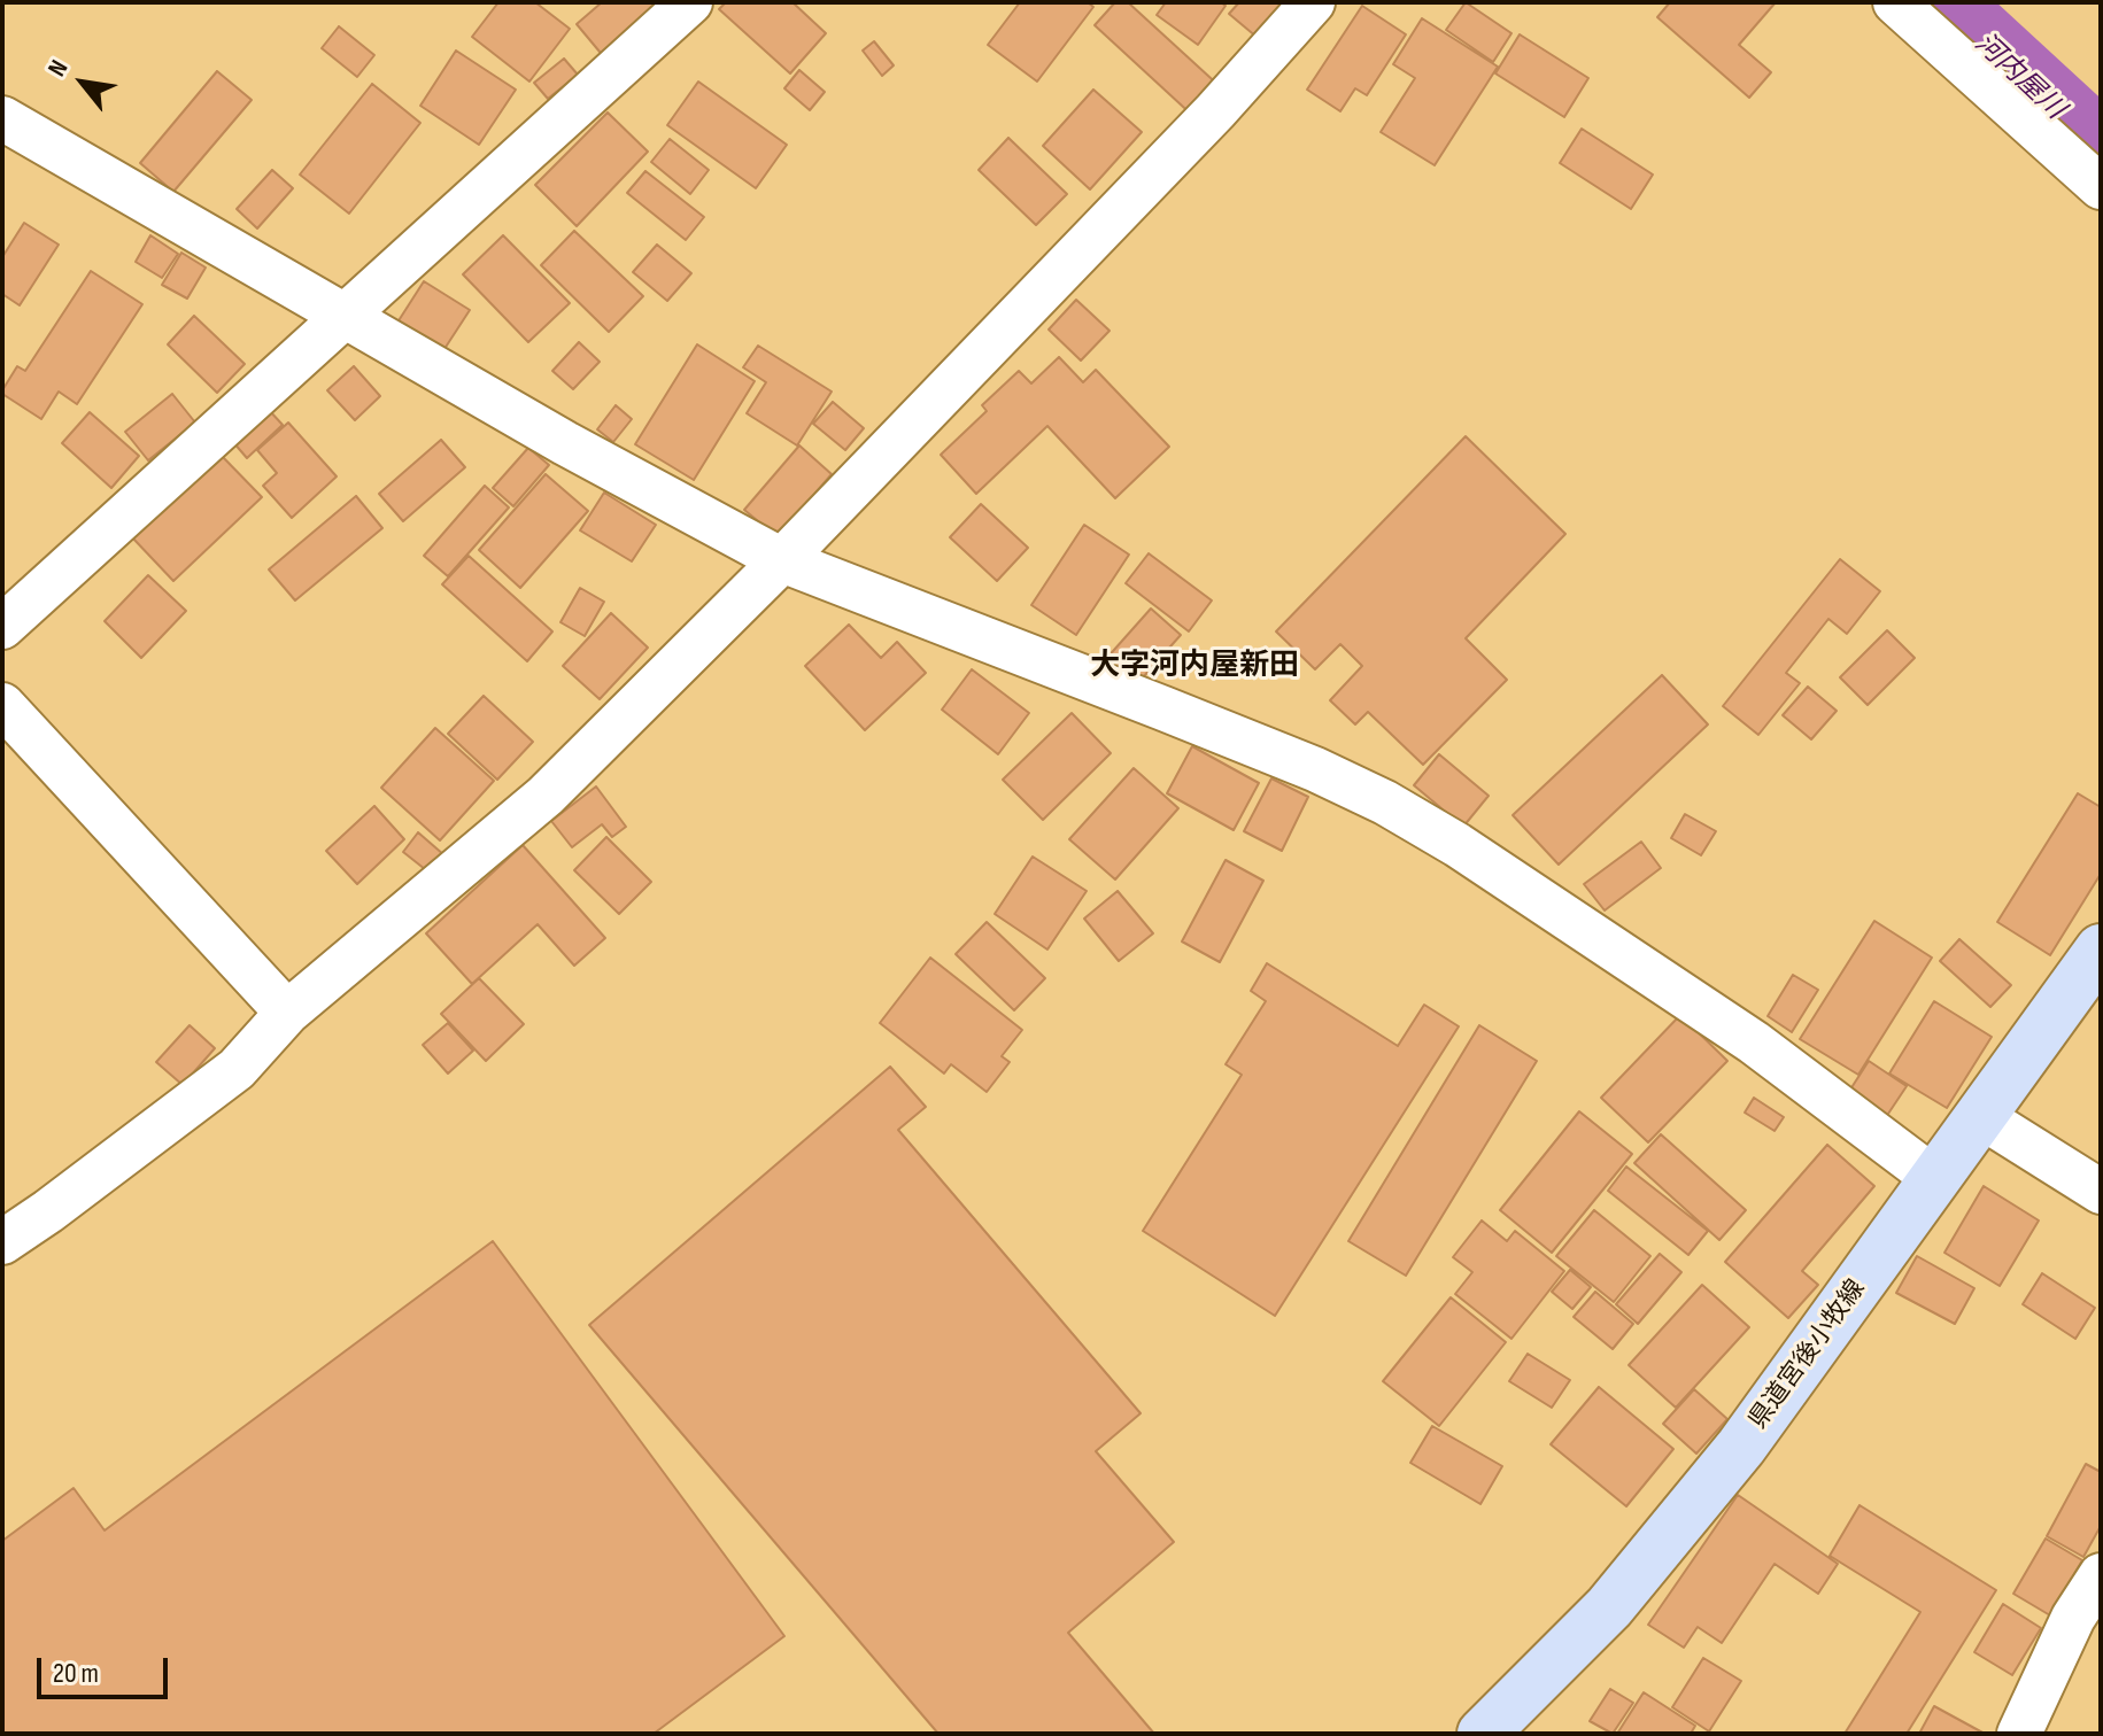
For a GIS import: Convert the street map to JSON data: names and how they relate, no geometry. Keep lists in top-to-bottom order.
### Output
{
  "streets": {
    "main road": ["県道宮後小牧線"]
  },
  "districts": ["大字河内屋新田"],
  "water": ["河内屋川"],
  "scale_bar": "20 m",
  "north": "top left"
}
